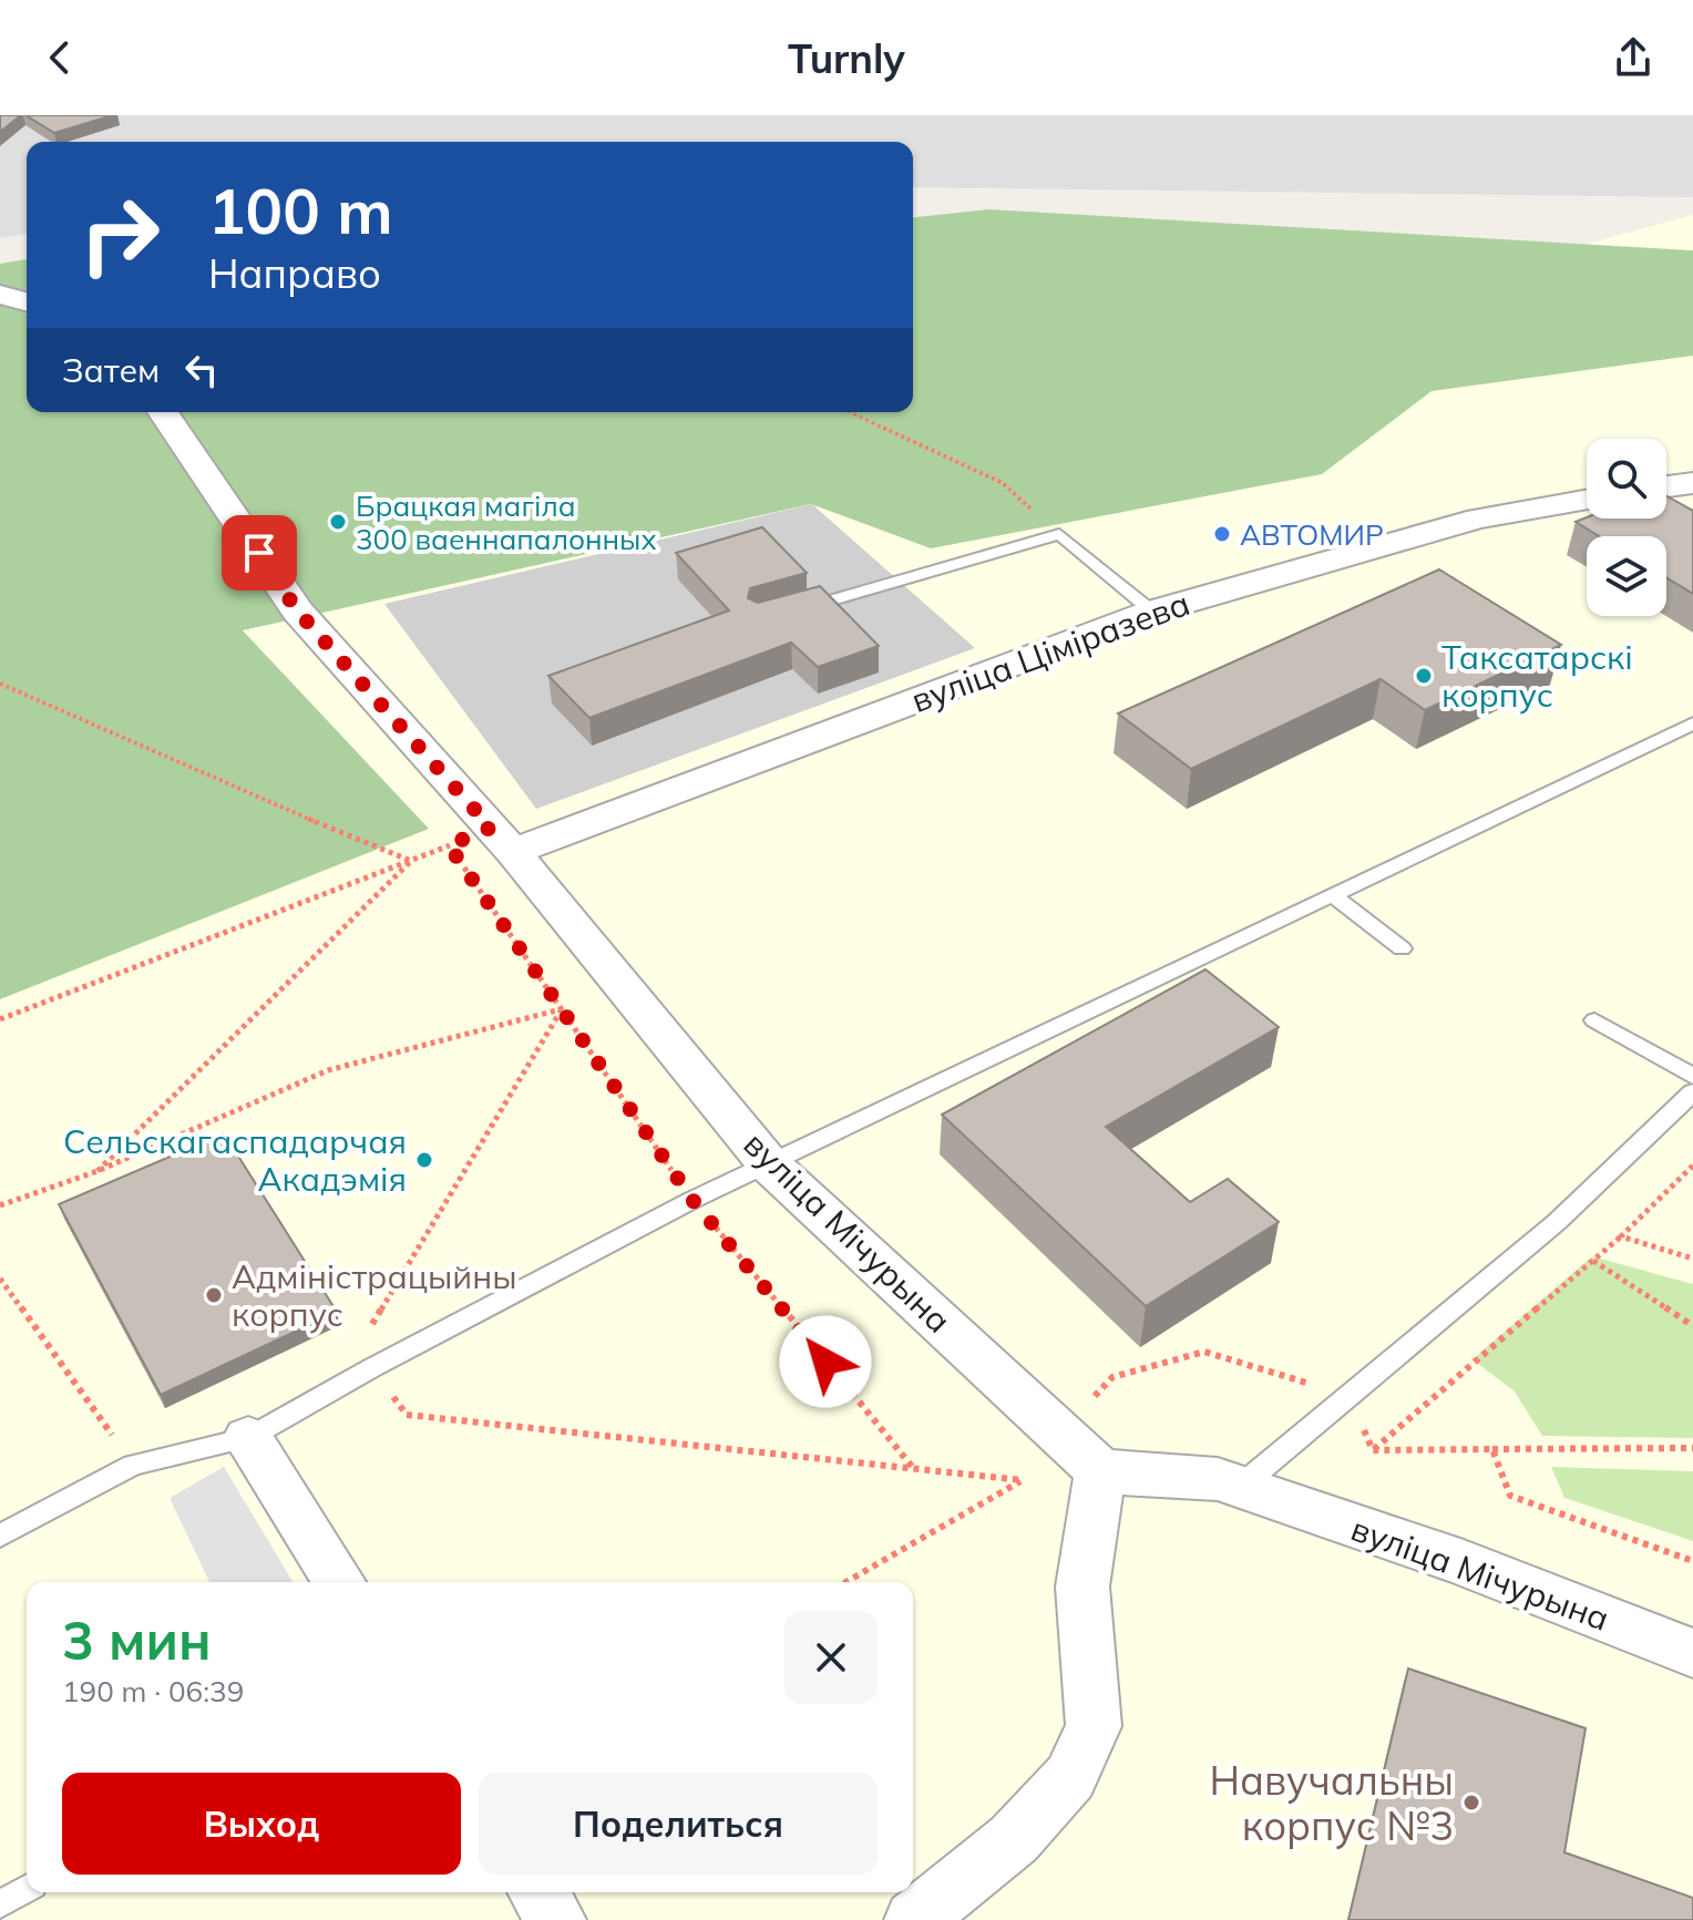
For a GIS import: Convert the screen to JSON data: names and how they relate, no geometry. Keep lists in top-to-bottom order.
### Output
{
  "streets": {
    "street": ["вуліца Ціміразева", "вуліца Мічурына"]
  },
  "crossings": [
    ["вуліца Ціміразева", "вуліца Мічурына"]
  ],
  "places": [
    "Брацкая магіла 300 ваеннапалонных",
    "АВТОМИР",
    "Таксатарскі корпус",
    "Сельскагаспадарчая Акадэмія",
    "Адміністрацыйны корпус",
    "Навучальны корпус №3"
  ],
  "page": {
    "header": "Turnly",
    "turn": ["100 m", "Направо"],
    "then": "Затем",
    "heading": ["3 мин", "190 m · 06:39"],
    "buttons": ["Выход", "Поделиться"]
  }
}
